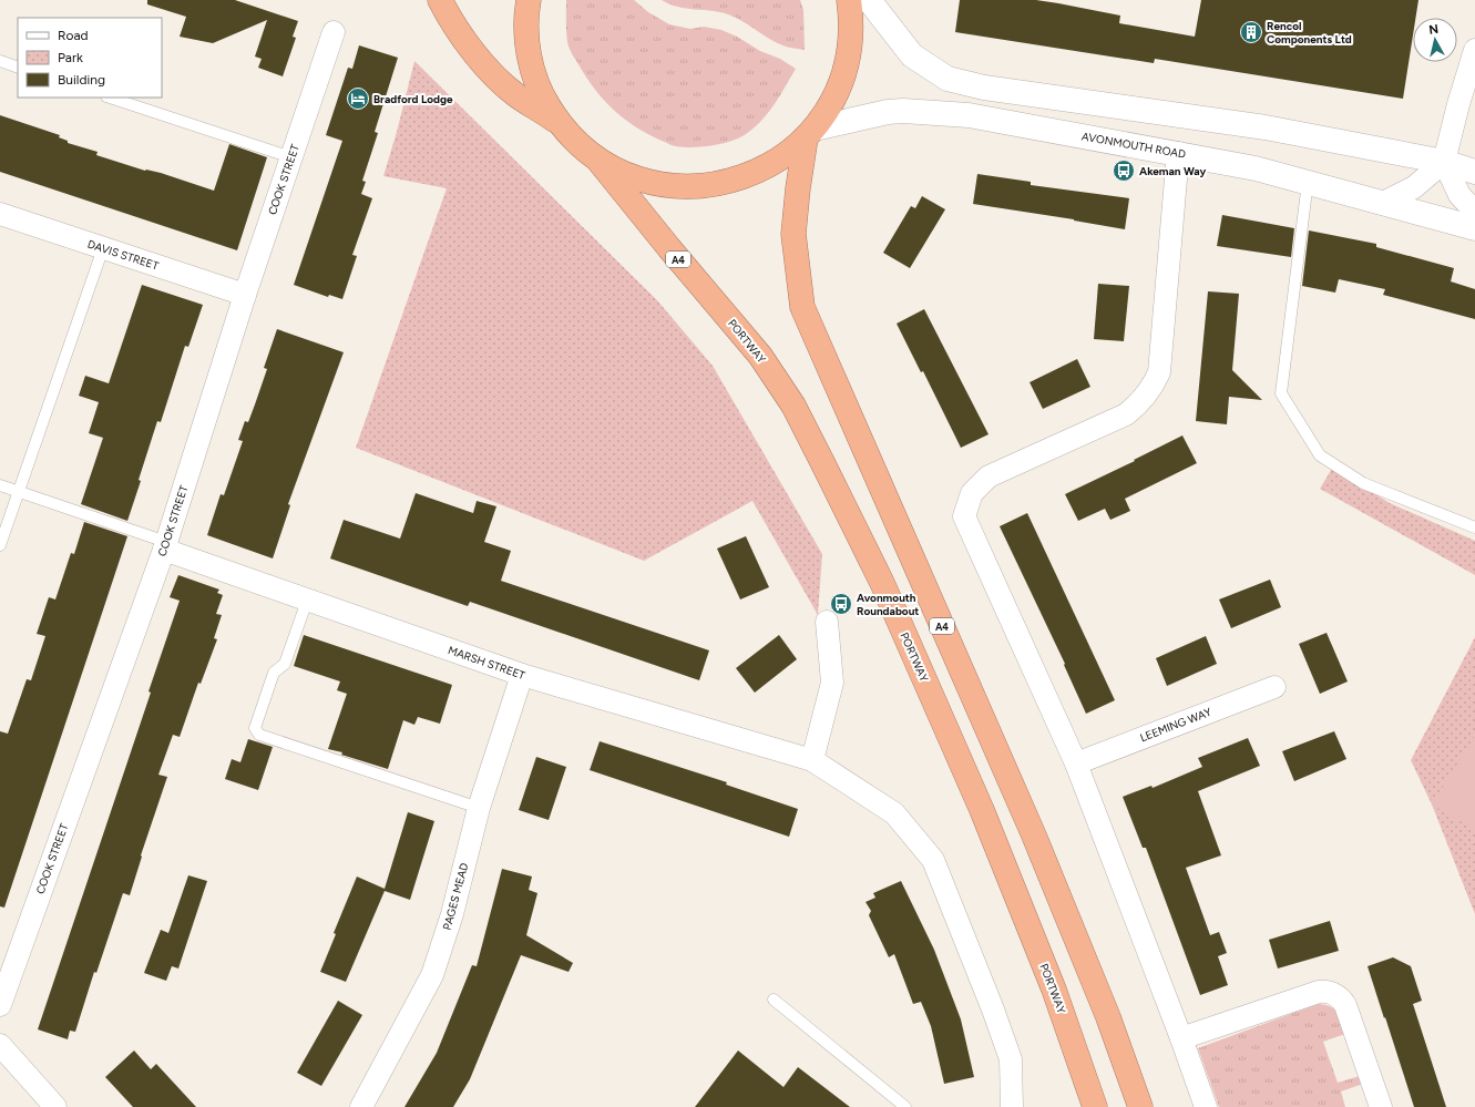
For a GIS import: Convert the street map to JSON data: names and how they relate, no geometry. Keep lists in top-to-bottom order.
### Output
{
  "streets": {
    "highway": ["A4", "PORTWAY"],
    "main road": ["AVONMOUTH ROAD"],
    "street": [
      "COOK STREET",
      "DAVIS STREET",
      "MARSH STREET",
      "LEEMING WAY",
      "PAGES MEAD"
    ]
  },
  "crossings": [
    ["AVONMOUTH ROAD", "A4"],
    ["COOK STREET", "DAVIS STREET"],
    ["COOK STREET", "MARSH STREET"],
    ["MARSH STREET", "PAGES MEAD"]
  ],
  "places": {
    "building": ["Rencol Components Ltd"],
    "hotel": ["Bradford Lodge"],
    "bus stop": ["Akeman Way", "Avonmouth Roundabout"]
  },
  "legend": ["Road", "Park", "Building"],
  "north": "top"
}
